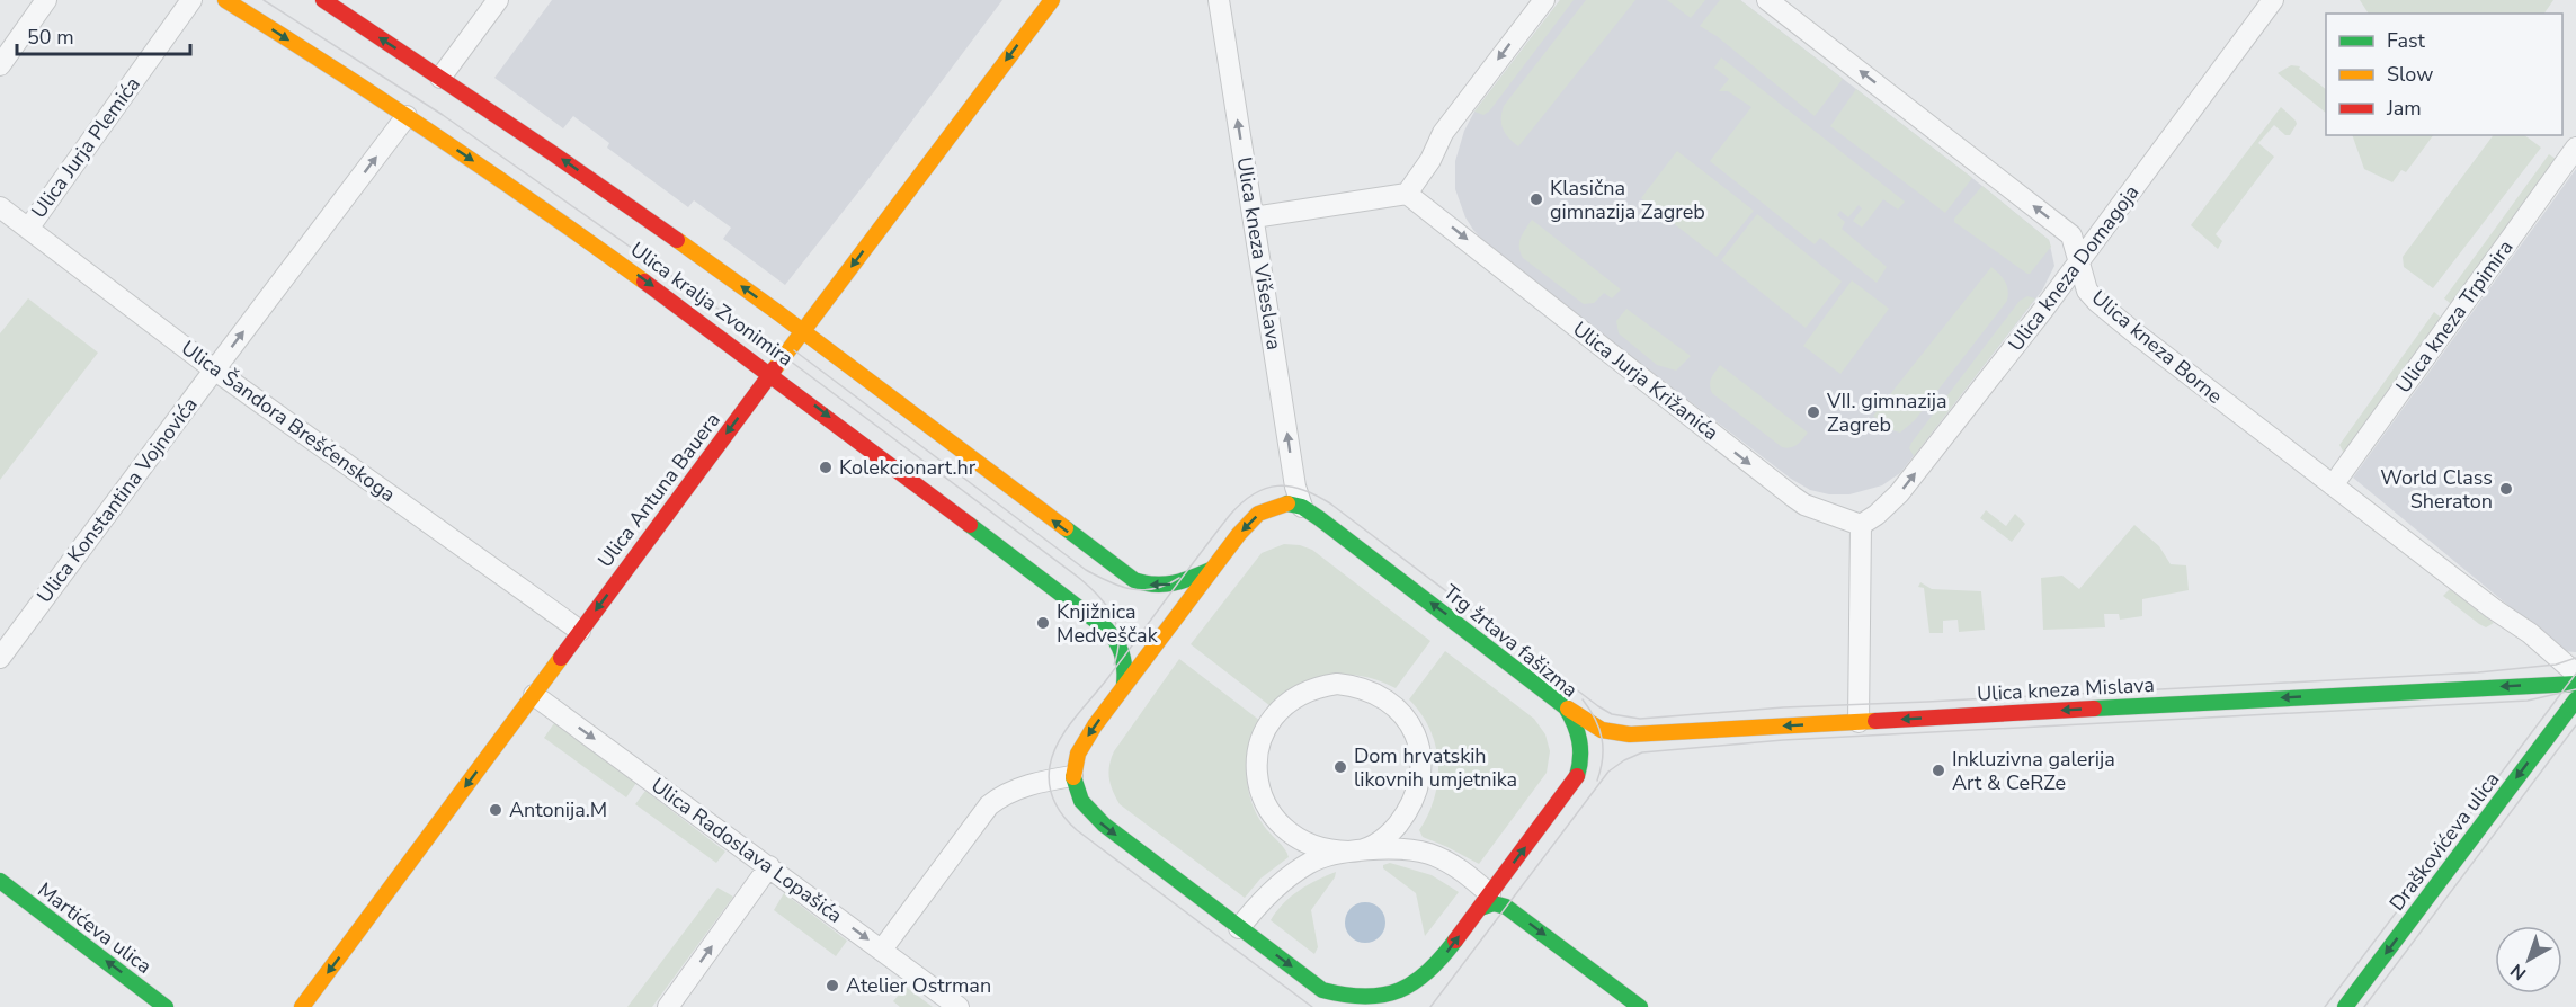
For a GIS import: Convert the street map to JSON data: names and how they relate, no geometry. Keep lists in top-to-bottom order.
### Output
{
  "streets": {
    "main road": [
      "Ulica kralja Zvonimira",
      "Ulica Antuna Bauera",
      "Trg žrtava fašizma",
      "Ulica kneza Mislava",
      "Draškovićeva ulica",
      "Martićeva ulica"
    ],
    "street": [
      "Ulica Jurja Plemića",
      "Ulica kneza Višeslava",
      "Ulica kneza Domagoja",
      "Ulica kneza Trpimira",
      "Ulica kneza Borne",
      "Ulica Jurja Križanića",
      "Ulica Šandora Brešćenskoga",
      "Ulica Konstantina Vojnovića",
      "Ulica Radoslava Lopašića"
    ]
  },
  "crossings": [
    ["Ulica Jurja Plemića", "Ulica Šandora Brešćenskoga"],
    ["Ulica kneza Višeslava", "Trg žrtava fašizma"],
    ["Ulica kneza Domagoja", "Ulica kneza Borne"],
    ["Ulica kneza Domagoja", "Ulica Jurja Križanića"],
    ["Ulica kralja Zvonimira", "Ulica Antuna Bauera"],
    ["Ulica kralja Zvonimira", "Ulica Konstantina Vojnovića"],
    ["Ulica kneza Trpimira", "Ulica kneza Borne"],
    ["Ulica Šandora Brešćenskoga", "Ulica Antuna Bauera"],
    ["Ulica Šandora Brešćenskoga", "Ulica Konstantina Vojnovića"],
    ["Ulica Antuna Bauera", "Ulica Radoslava Lopašića"],
    ["Trg žrtava fašizma", "Ulica kneza Mislava"]
  ],
  "one_way": [
    "Ulica kneza Višeslava",
    "Ulica kneza Domagoja",
    "Ulica kneza Borne",
    "Ulica Jurja Križanića",
    "Ulica Antuna Bauera",
    "Ulica Konstantina Vojnovića",
    "Ulica kneza Mislava",
    "Draškovićeva ulica",
    "Ulica Radoslava Lopašića",
    "Martićeva ulica"
  ],
  "places": [
    "Klasična gimnazija Zagreb",
    "VII. gimnazija Zagreb",
    "Kolekcionart.hr",
    "World Class Sheraton",
    "Knjižnica Medveščak",
    "Dom hrvatskih likovnih umjetnika",
    "Inkluzivna galerija Art & CeRZe",
    "Antonija.M",
    "Atelier Ostrman"
  ],
  "legend": ["Fast", "Slow", "Jam"],
  "scale_bar": "50 m",
  "north": "bottom left"
}
